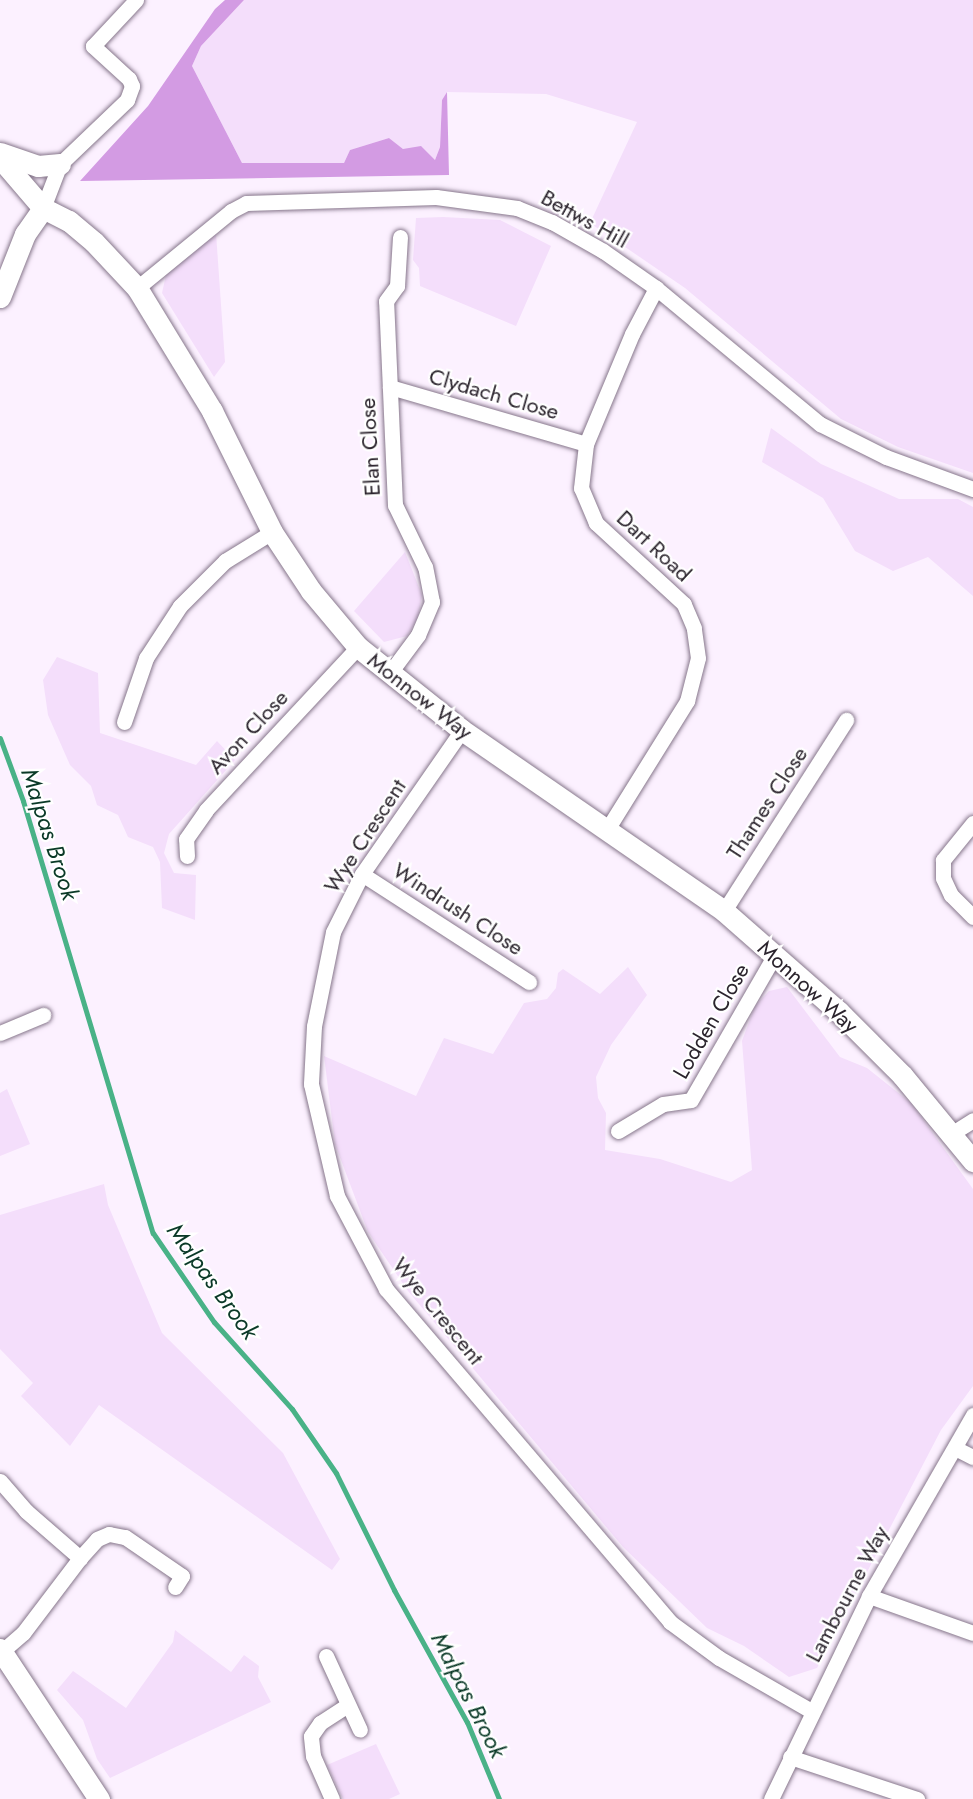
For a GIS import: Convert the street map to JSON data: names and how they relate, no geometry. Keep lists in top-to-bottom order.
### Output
{
  "streets": {
    "street": [
      "Bettws Hill",
      "Clydach Close",
      "Elan Close",
      "Dart Road",
      "Monnow Way",
      "Avon Close",
      "Thames Close",
      "Wye Crescent",
      "Windrush Close",
      "Lodden Close",
      "Lambourne Way"
    ]
  },
  "crossings": [
    ["Bettws Hill", "Dart Road"],
    ["Bettws Hill", "Monnow Way"],
    ["Clydach Close", "Elan Close"],
    ["Clydach Close", "Dart Road"],
    ["Elan Close", "Monnow Way"],
    ["Dart Road", "Monnow Way"],
    ["Monnow Way", "Avon Close"],
    ["Monnow Way", "Thames Close"],
    ["Monnow Way", "Wye Crescent"],
    ["Monnow Way", "Lodden Close"],
    ["Wye Crescent", "Windrush Close"],
    ["Wye Crescent", "Lambourne Way"]
  ],
  "water": ["Malpas Brook"]
}
